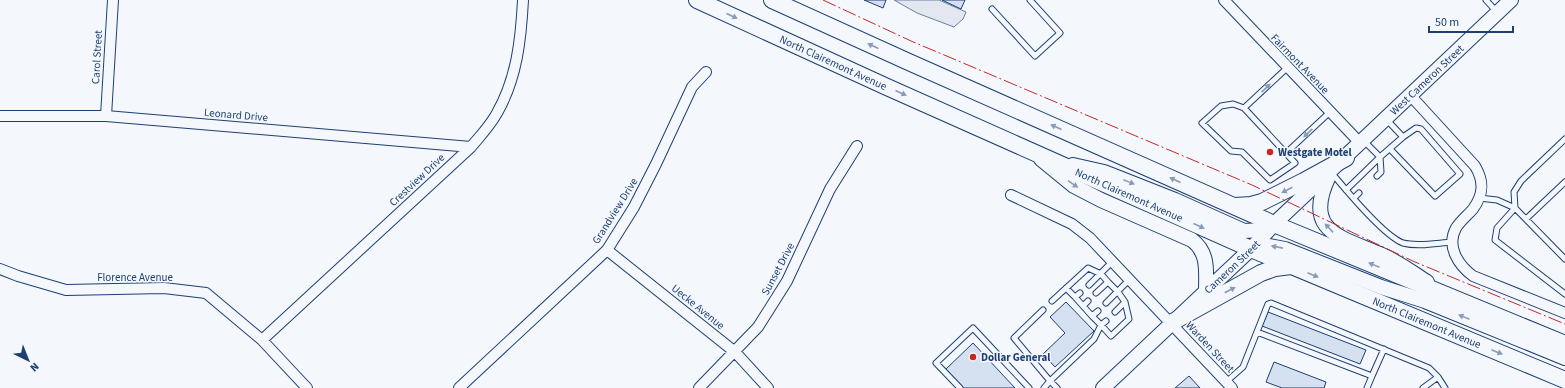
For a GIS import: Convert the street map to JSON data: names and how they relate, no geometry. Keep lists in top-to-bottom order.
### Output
{
  "streets": {
    "main road": ["North Clairemont Avenue", "West Cameron Street", "Cameron Street"],
    "street": [
      "Carol Street",
      "Fairmont Avenue",
      "Leonard Drive",
      "Crestview Drive",
      "Grandview Drive",
      "Sunset Drive",
      "Florence Avenue",
      "Uecke Avenue",
      "Warden Street"
    ]
  },
  "crossings": [
    ["Carol Street", "Leonard Drive"],
    ["North Clairemont Avenue", "Cameron Street"],
    ["Fairmont Avenue", "West Cameron Street"],
    ["Fairmont Avenue", "Cameron Street"],
    ["West Cameron Street", "Cameron Street"],
    ["Leonard Drive", "Crestview Drive"],
    ["Crestview Drive", "Florence Avenue"],
    ["Grandview Drive", "Uecke Avenue"],
    ["Cameron Street", "Warden Street"],
    ["Sunset Drive", "Uecke Avenue"]
  ],
  "places": ["Westgate Motel", "Dollar General"],
  "scale_bar": "50 m",
  "north": "bottom right"
}
